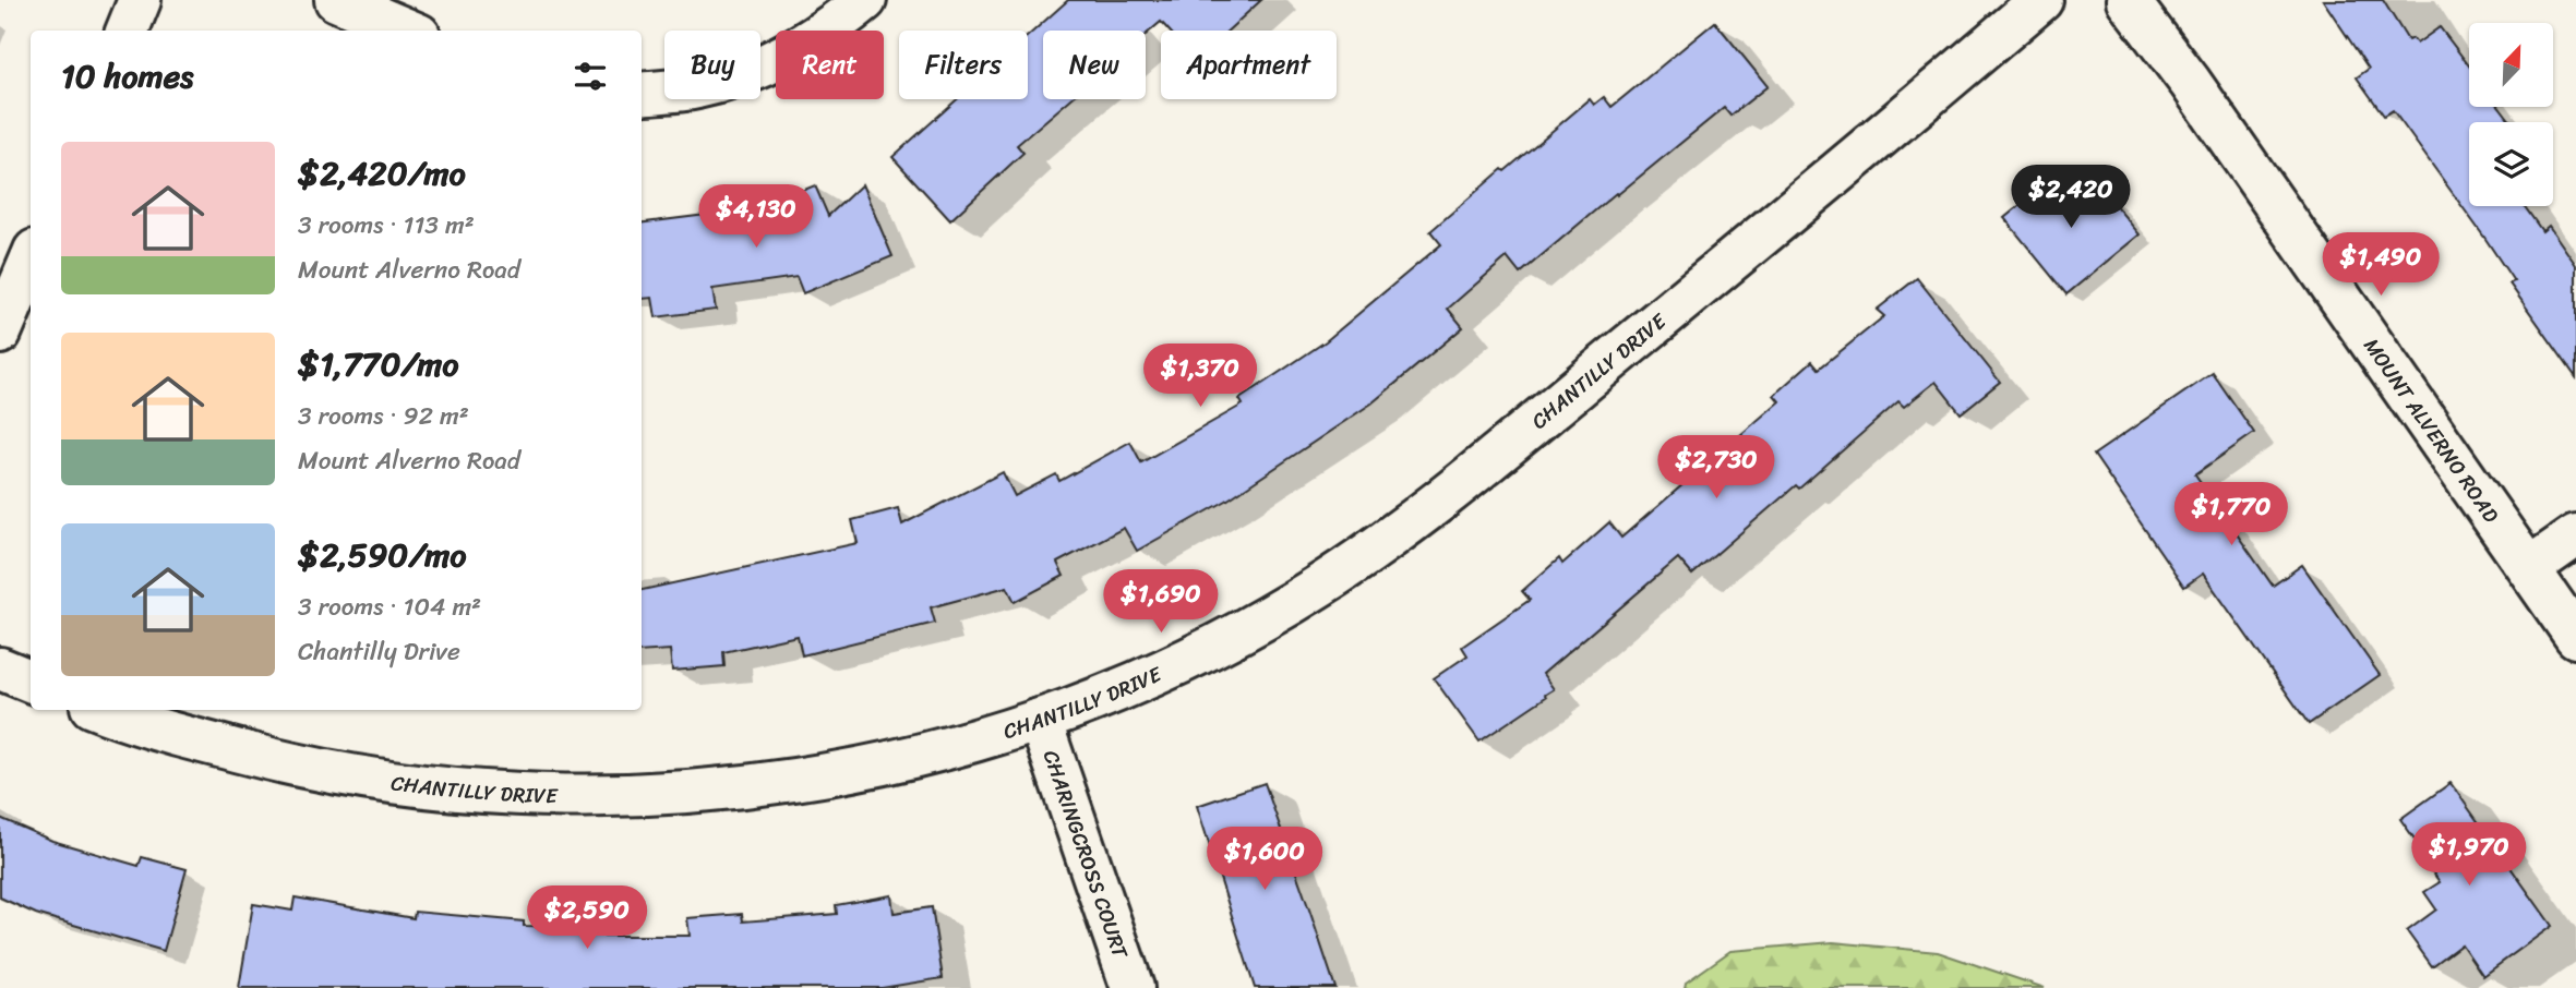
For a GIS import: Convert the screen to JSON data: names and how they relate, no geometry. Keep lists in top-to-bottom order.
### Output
{
  "streets": {
    "street": ["CHANTILLY DRIVE", "MOUNT ALVERNO ROAD", "CHARINGCROSS COURT"]
  },
  "crossings": [
    ["CHANTILLY DRIVE", "CHARINGCROSS COURT"]
  ],
  "north": "top right",
  "page": {
    "chip": [
      "Buy",
      "Rent",
      "Filters",
      "New",
      "Apartment"
    ],
    "heading": "10 homes",
    "list": [
      {
        "name": "$2,420/mo",
        "note": "3 rooms · 113 m² · Mount Alverno Road"
      },
      {
        "name": "$1,770/mo",
        "note": "3 rooms · 92 m² · Mount Alverno Road"
      },
      {
        "name": "$2,590/mo",
        "note": "3 rooms · 104 m² · Chantilly Drive"
      }
    ],
    "price": [
      "$2,420",
      "$4,130",
      "$1,490",
      "$1,370",
      "$2,730",
      "$1,770",
      "$1,690",
      "$1,970",
      "$1,600",
      "$2,590"
    ]
  }
}
